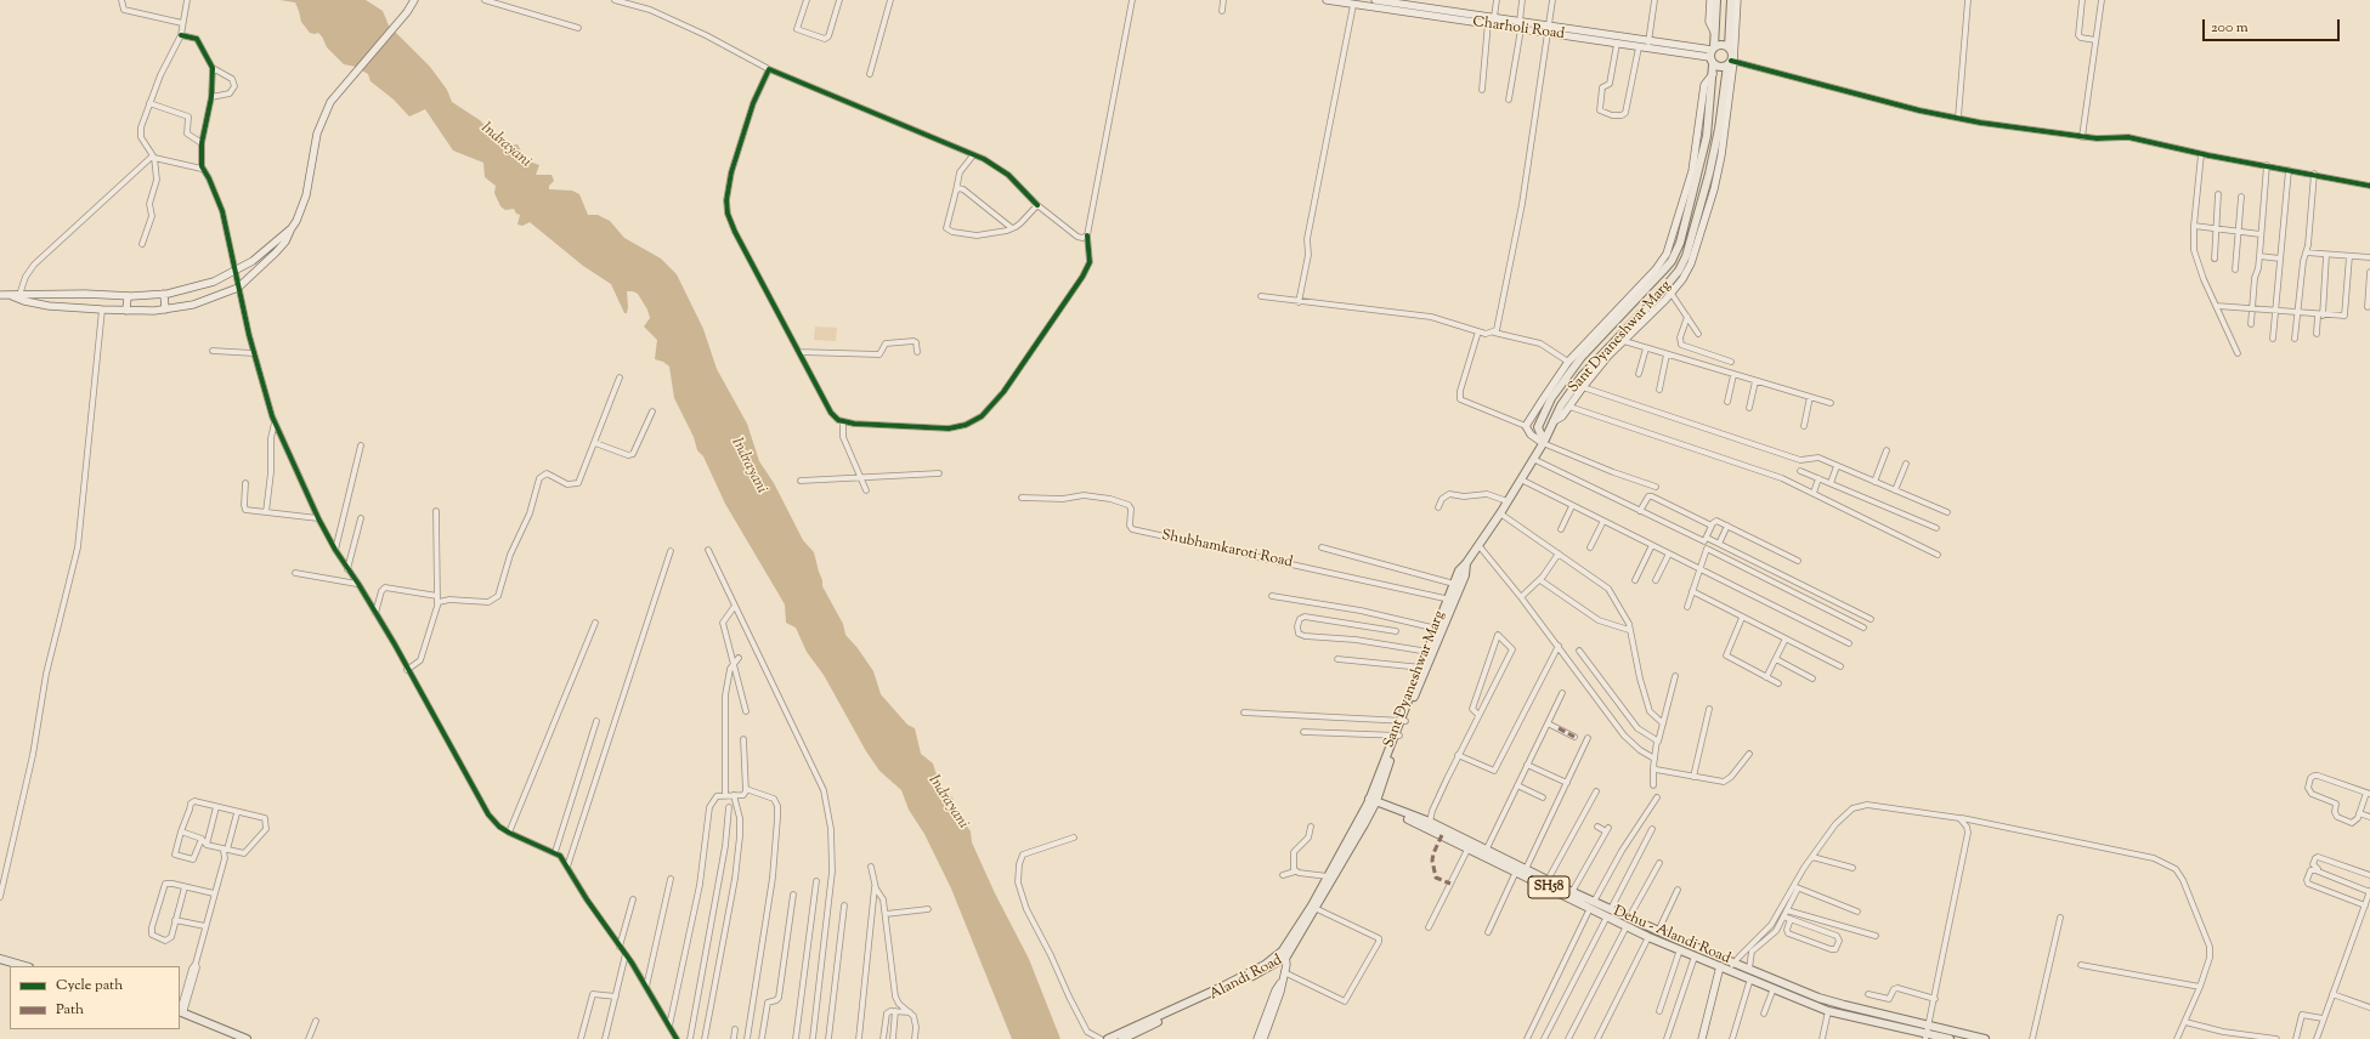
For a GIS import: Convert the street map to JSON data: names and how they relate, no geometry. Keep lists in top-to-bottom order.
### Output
{
  "streets": {
    "main road": [
      "Sant Dyaneshwar Marg",
      "SH58",
      "Dehu - Alandi Road",
      "Alandi Road"
    ],
    "street": ["Charholi Road", "Shubhamkaroti Road"]
  },
  "crossings": [
    ["Charholi Road", "Sant Dyaneshwar Marg"],
    ["Sant Dyaneshwar Marg", "Shubhamkaroti Road"],
    ["Sant Dyaneshwar Marg", "Dehu - Alandi Road"],
    ["Sant Dyaneshwar Marg", "Alandi Road"],
    ["Dehu - Alandi Road", "Alandi Road"]
  ],
  "water": ["Indrayani"],
  "legend": ["Cycle path", "Path"],
  "scale_bar": "200 m"
}
